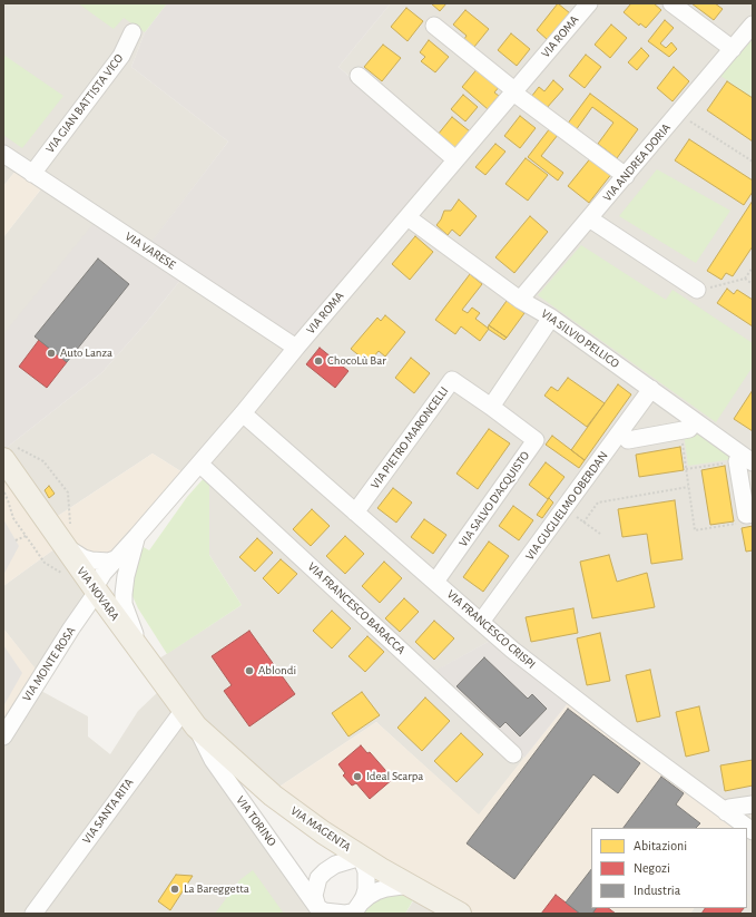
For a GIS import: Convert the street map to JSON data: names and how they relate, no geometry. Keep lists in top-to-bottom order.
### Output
{
  "streets": {
    "main road": ["VIA NOVARA", "VIA MAGENTA"],
    "street": [
      "VIA ROMA",
      "VIA GIAN BATTISTA VICO",
      "VIA ANDREA DORIA",
      "VIA VARESE",
      "VIA SILVIO PELLICO",
      "VIA PIETRO MARONCELLI",
      "VIA SALVO D'ACQUISTO",
      "VIA GUGLIELMO OBERDAN",
      "VIA FRANCESCO BARACCA",
      "VIA FRANCESCO CRISPI",
      "VIA MONTE ROSA",
      "VIA SANTA RITA",
      "VIA TORINO"
    ]
  },
  "crossings": [
    ["VIA ROMA", "VIA VARESE"],
    ["VIA ROMA", "VIA SILVIO PELLICO"],
    ["VIA ROMA", "VIA NOVARA"],
    ["VIA ROMA", "VIA FRANCESCO BARACCA"],
    ["VIA ROMA", "VIA FRANCESCO CRISPI"],
    ["VIA ROMA", "VIA MONTE ROSA"],
    ["VIA GIAN BATTISTA VICO", "VIA VARESE"],
    ["VIA ANDREA DORIA", "VIA SILVIO PELLICO"],
    ["VIA SILVIO PELLICO", "VIA GUGLIELMO OBERDAN"],
    ["VIA PIETRO MARONCELLI", "VIA SALVO D'ACQUISTO"],
    ["VIA PIETRO MARONCELLI", "VIA FRANCESCO CRISPI"],
    ["VIA SALVO D'ACQUISTO", "VIA FRANCESCO CRISPI"],
    ["VIA GUGLIELMO OBERDAN", "VIA FRANCESCO CRISPI"],
    ["VIA NOVARA", "VIA MONTE ROSA"],
    ["VIA NOVARA", "VIA SANTA RITA"],
    ["VIA NOVARA", "VIA TORINO"],
    ["VIA NOVARA", "VIA MAGENTA"],
    ["VIA SANTA RITA", "VIA TORINO"],
    ["VIA SANTA RITA", "VIA MAGENTA"],
    ["VIA TORINO", "VIA MAGENTA"]
  ],
  "places": [
    "Auto Lanza",
    "ChocoLù Bar",
    "Ablondi",
    "Ideal Scarpa",
    "La Bareggetta"
  ],
  "legend": ["Abitazioni", "Negozi", "Industria"]
}
